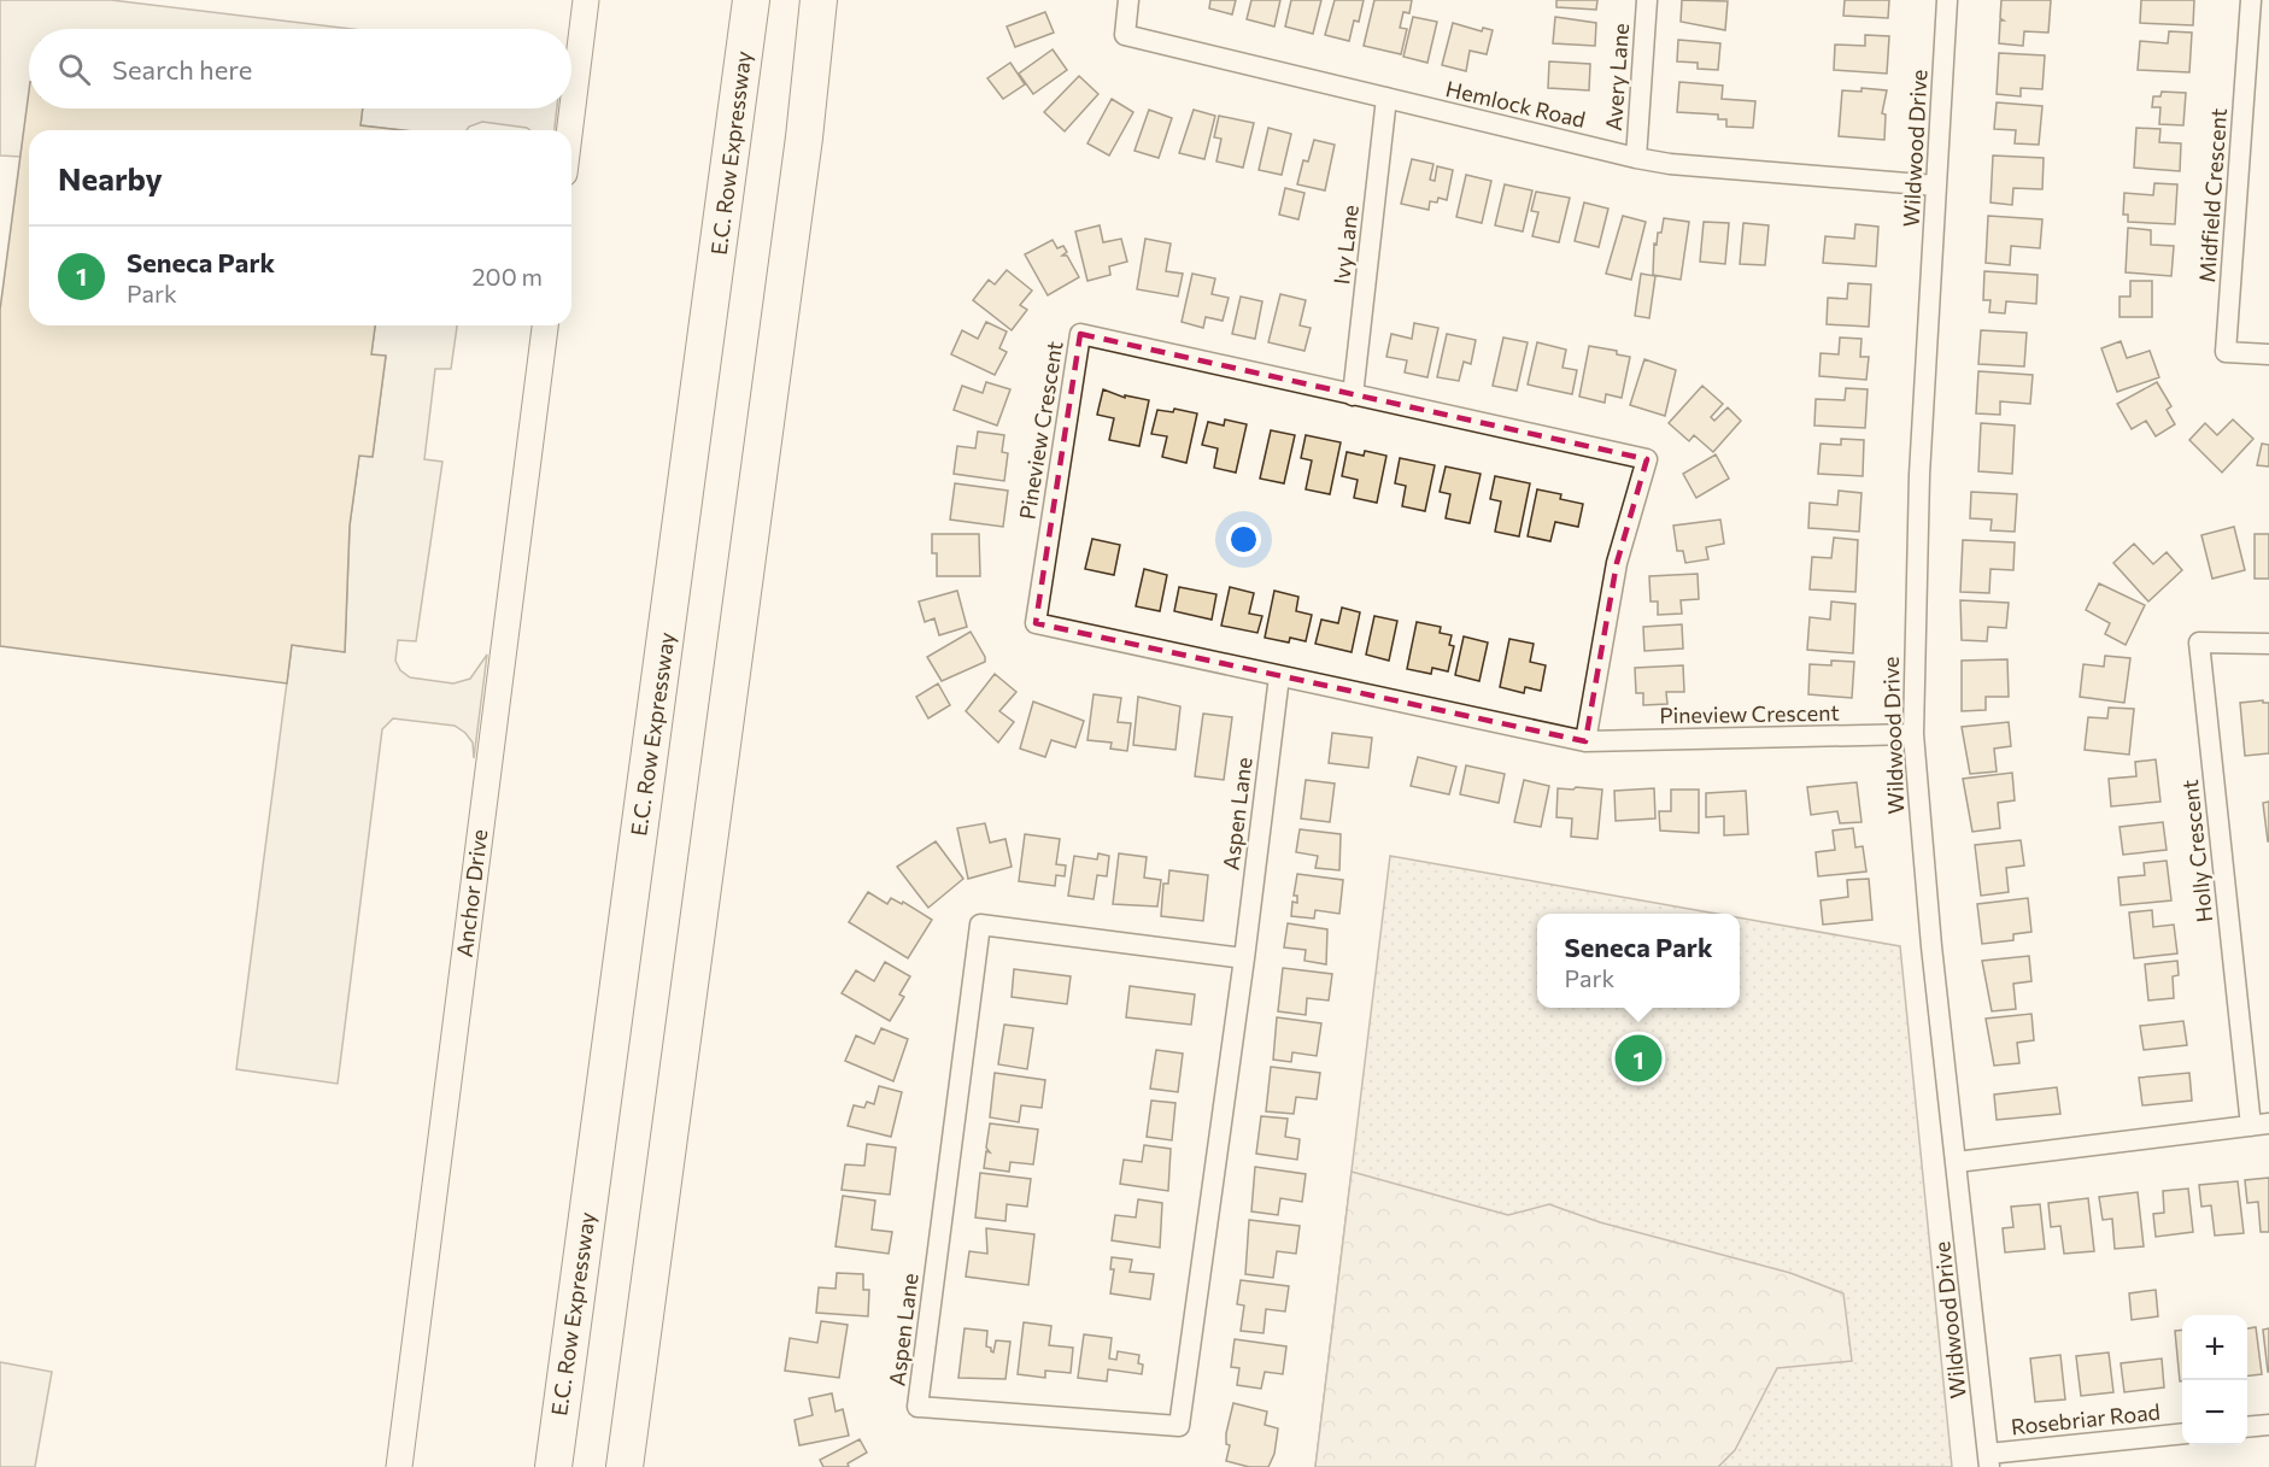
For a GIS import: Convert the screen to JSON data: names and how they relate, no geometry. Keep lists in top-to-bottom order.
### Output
{
  "streets": {
    "highway": ["E.C. Row Expressway"],
    "street": [
      "Avery Lane",
      "Hemlock Road",
      "Wildwood Drive",
      "Midfield Crescent",
      "Ivy Lane",
      "Pineview Crescent",
      "Aspen Lane",
      "Holly Crescent",
      "Anchor Drive",
      "Rosebriar Road"
    ]
  },
  "crossings": [
    ["Avery Lane", "Hemlock Road"],
    ["Hemlock Road", "Wildwood Drive"],
    ["Hemlock Road", "Ivy Lane"],
    ["Wildwood Drive", "Pineview Crescent"],
    ["Wildwood Drive", "Holly Crescent"],
    ["Wildwood Drive", "Rosebriar Road"],
    ["Ivy Lane", "Pineview Crescent"],
    ["Pineview Crescent", "Aspen Lane"]
  ],
  "page": {
    "search": "Search here",
    "heading": "Nearby",
    "list": [
      {
        "mark": "1",
        "name": "Seneca Park",
        "note": "Park",
        "value": "200 m"
      }
    ],
    "popup": ["Seneca Park", "Park"],
    "pins": "1",
    "map_buttons": ["+", "−"]
  }
}
